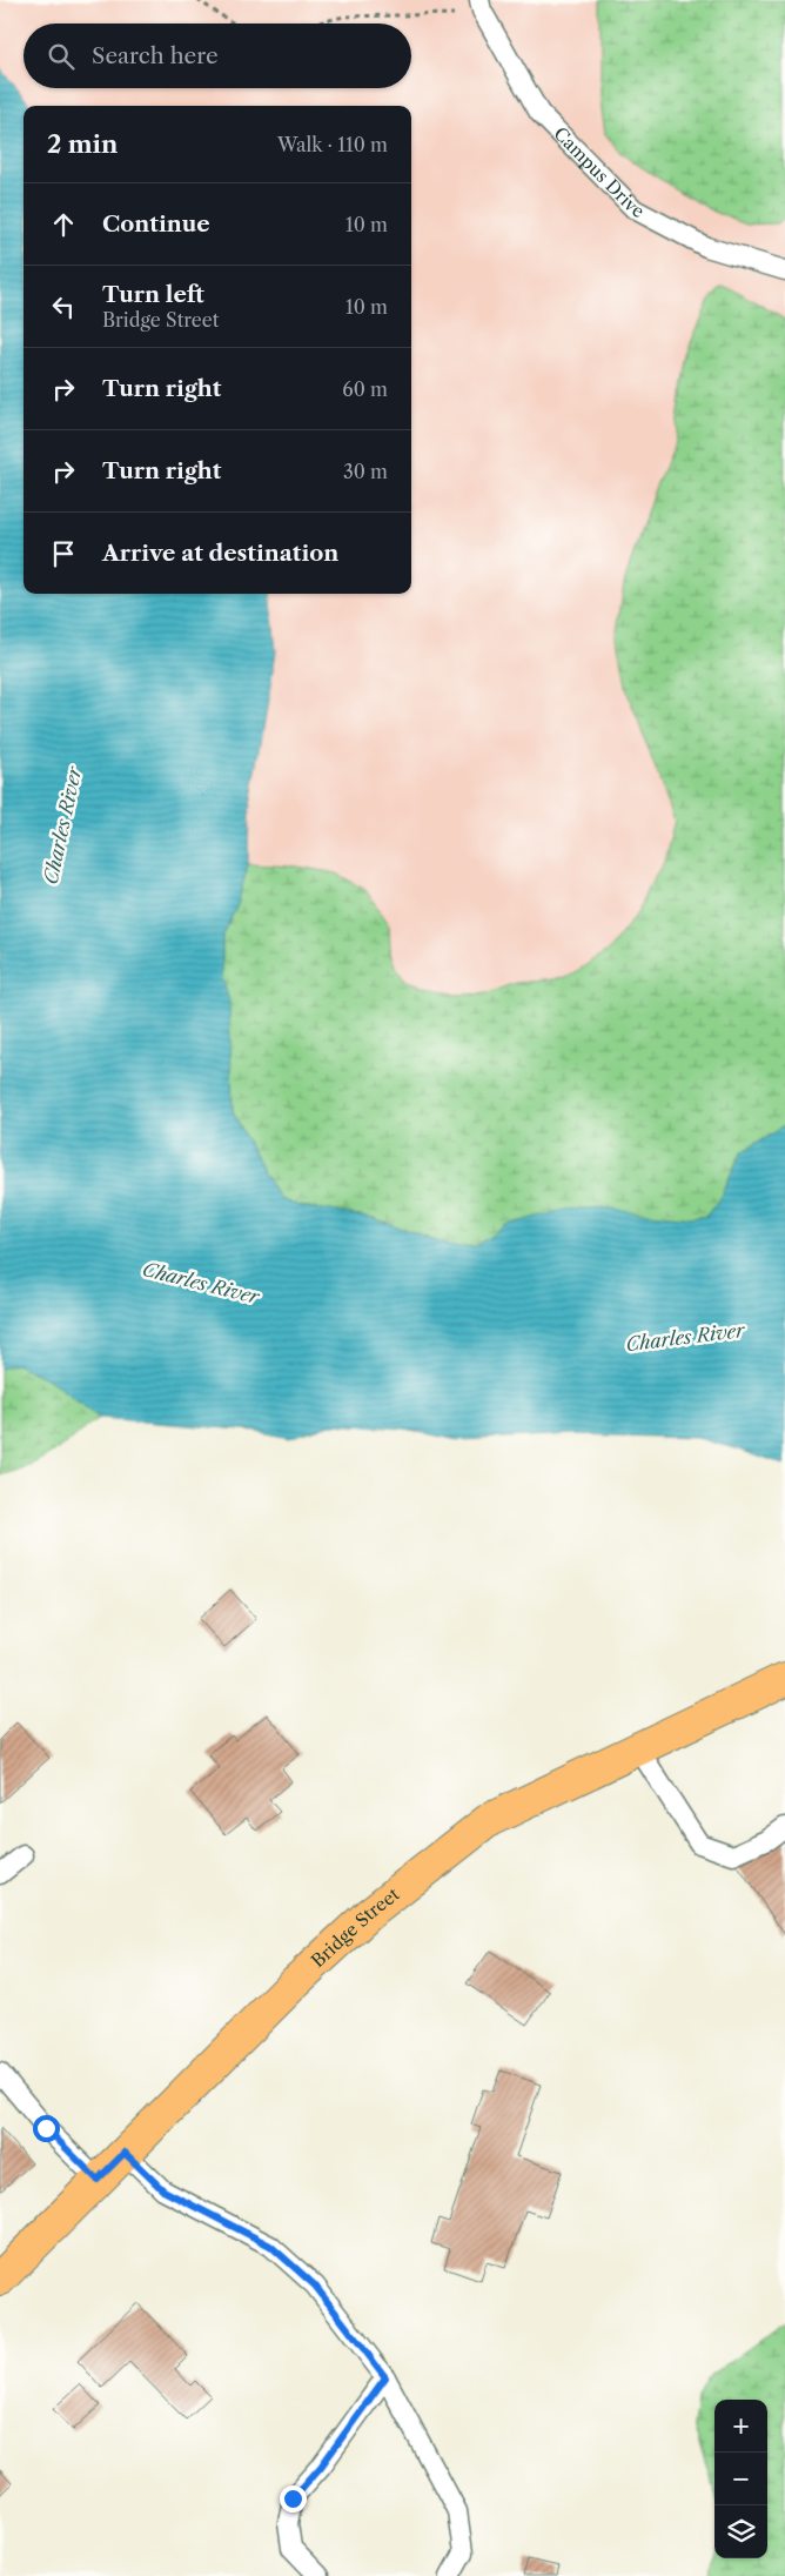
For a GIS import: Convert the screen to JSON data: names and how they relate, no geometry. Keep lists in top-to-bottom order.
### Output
{
  "streets": {
    "main road": ["Bridge Street"],
    "lane": ["Campus Drive"]
  },
  "water": ["Charles River"],
  "page": {
    "search": "Search here",
    "heading": ["2 min", "Walk · 110 m"],
    "list": [
      ["Continue", "10 m"],
      ["Turn left", "Bridge Street", "10 m"],
      ["Turn right", "60 m"],
      ["Turn right", "30 m"],
      "Arrive at destination"
    ],
    "map_buttons": ["+", "−"]
  }
}
